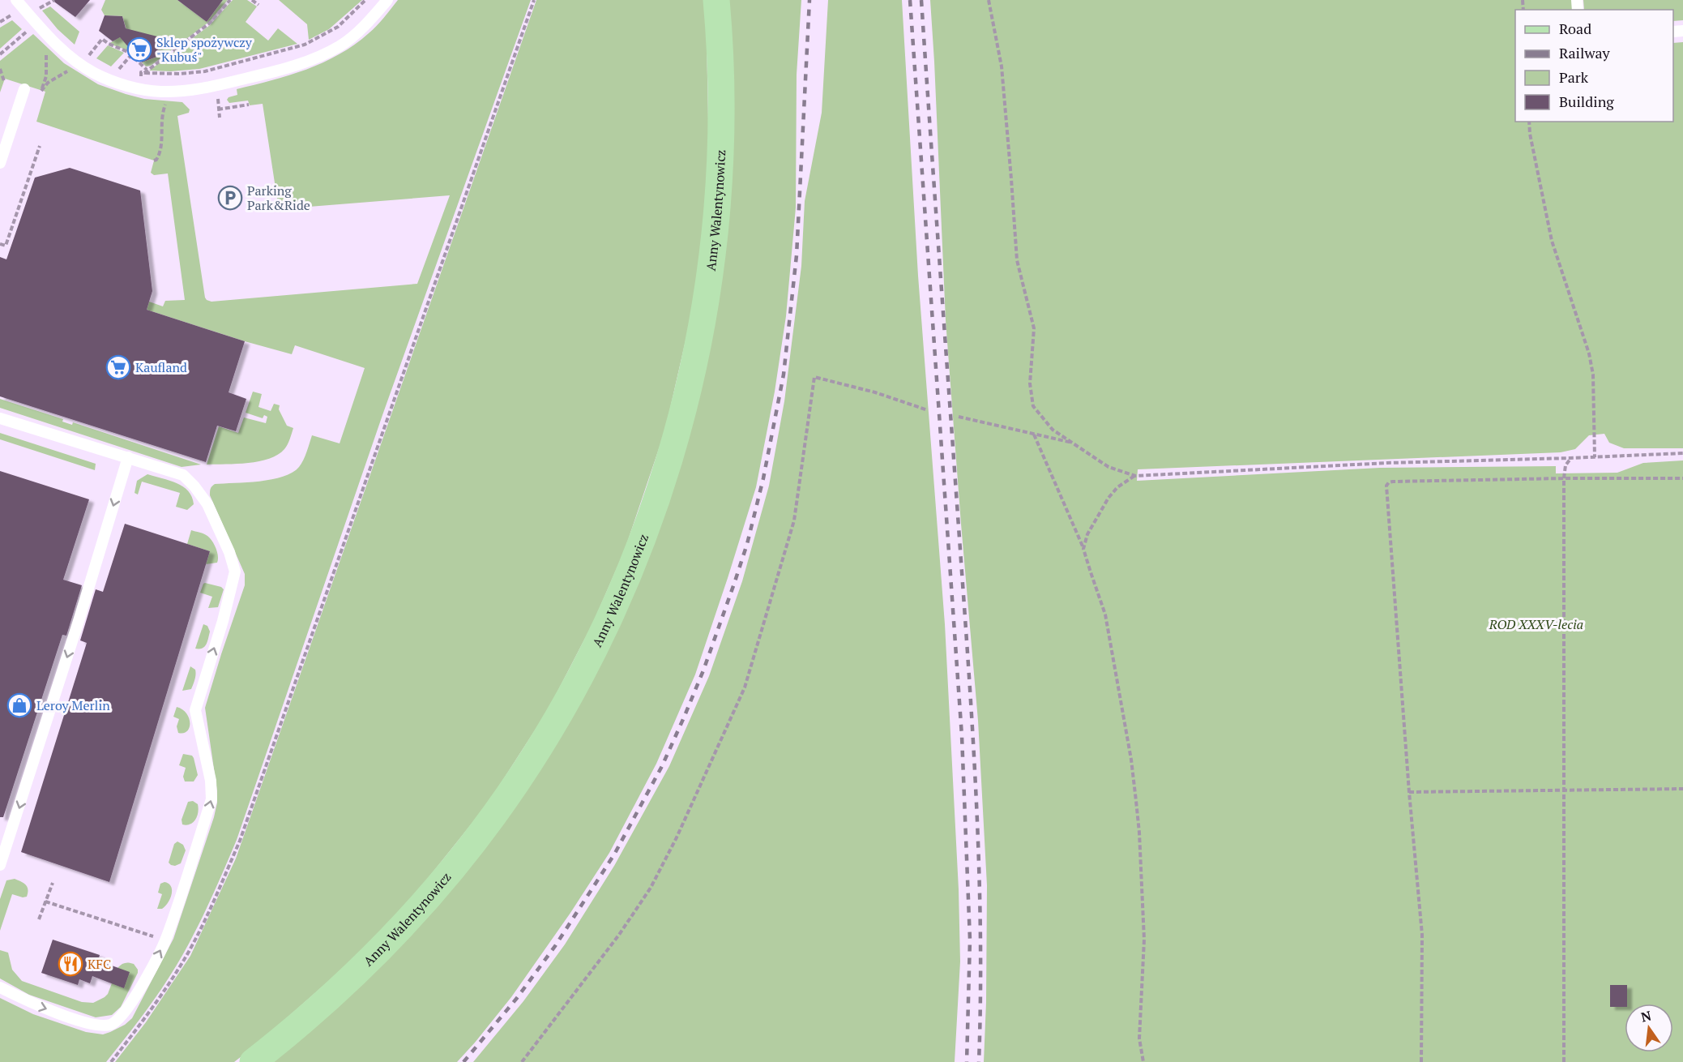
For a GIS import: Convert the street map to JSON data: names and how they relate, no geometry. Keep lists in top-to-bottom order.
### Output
{
  "streets": {
    "main road": ["Anny Walentynowicz"]
  },
  "parks": ["ROD XXXV-lecia"],
  "places": {
    "supermarket": ["Sklep spożywczy \"Kubuś\"", "Kaufland"],
    "parking": ["Parking Park&Ride"],
    "shop": ["Leroy Merlin"],
    "restaurant": ["KFC"]
  },
  "legend": [
    "Road",
    "Railway",
    "Park",
    "Building"
  ],
  "north": "top"
}
